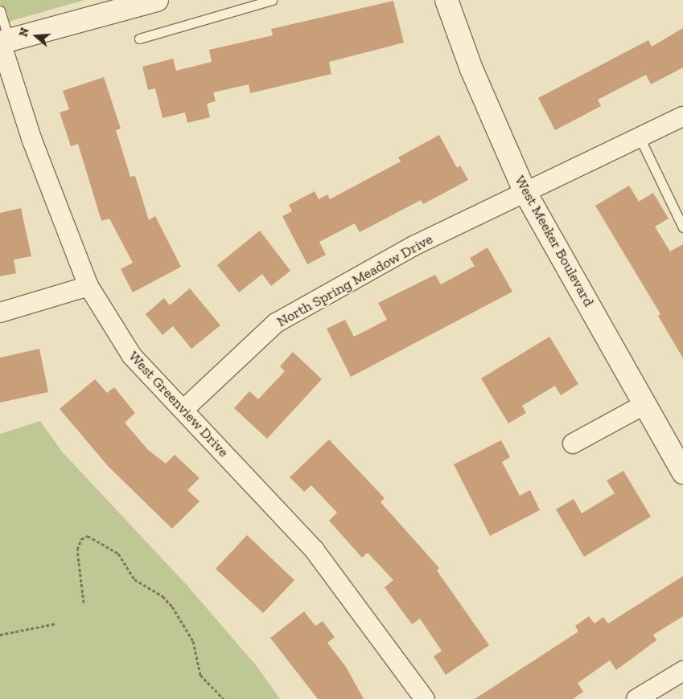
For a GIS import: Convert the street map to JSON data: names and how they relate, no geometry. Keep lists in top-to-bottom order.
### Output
{
  "streets": {
    "street": ["West Meeker Boulevard", "North Spring Meadow Drive", "West Greenview Drive"]
  },
  "crossings": [
    ["West Meeker Boulevard", "North Spring Meadow Drive"],
    ["North Spring Meadow Drive", "West Greenview Drive"]
  ],
  "north": "left"
}
